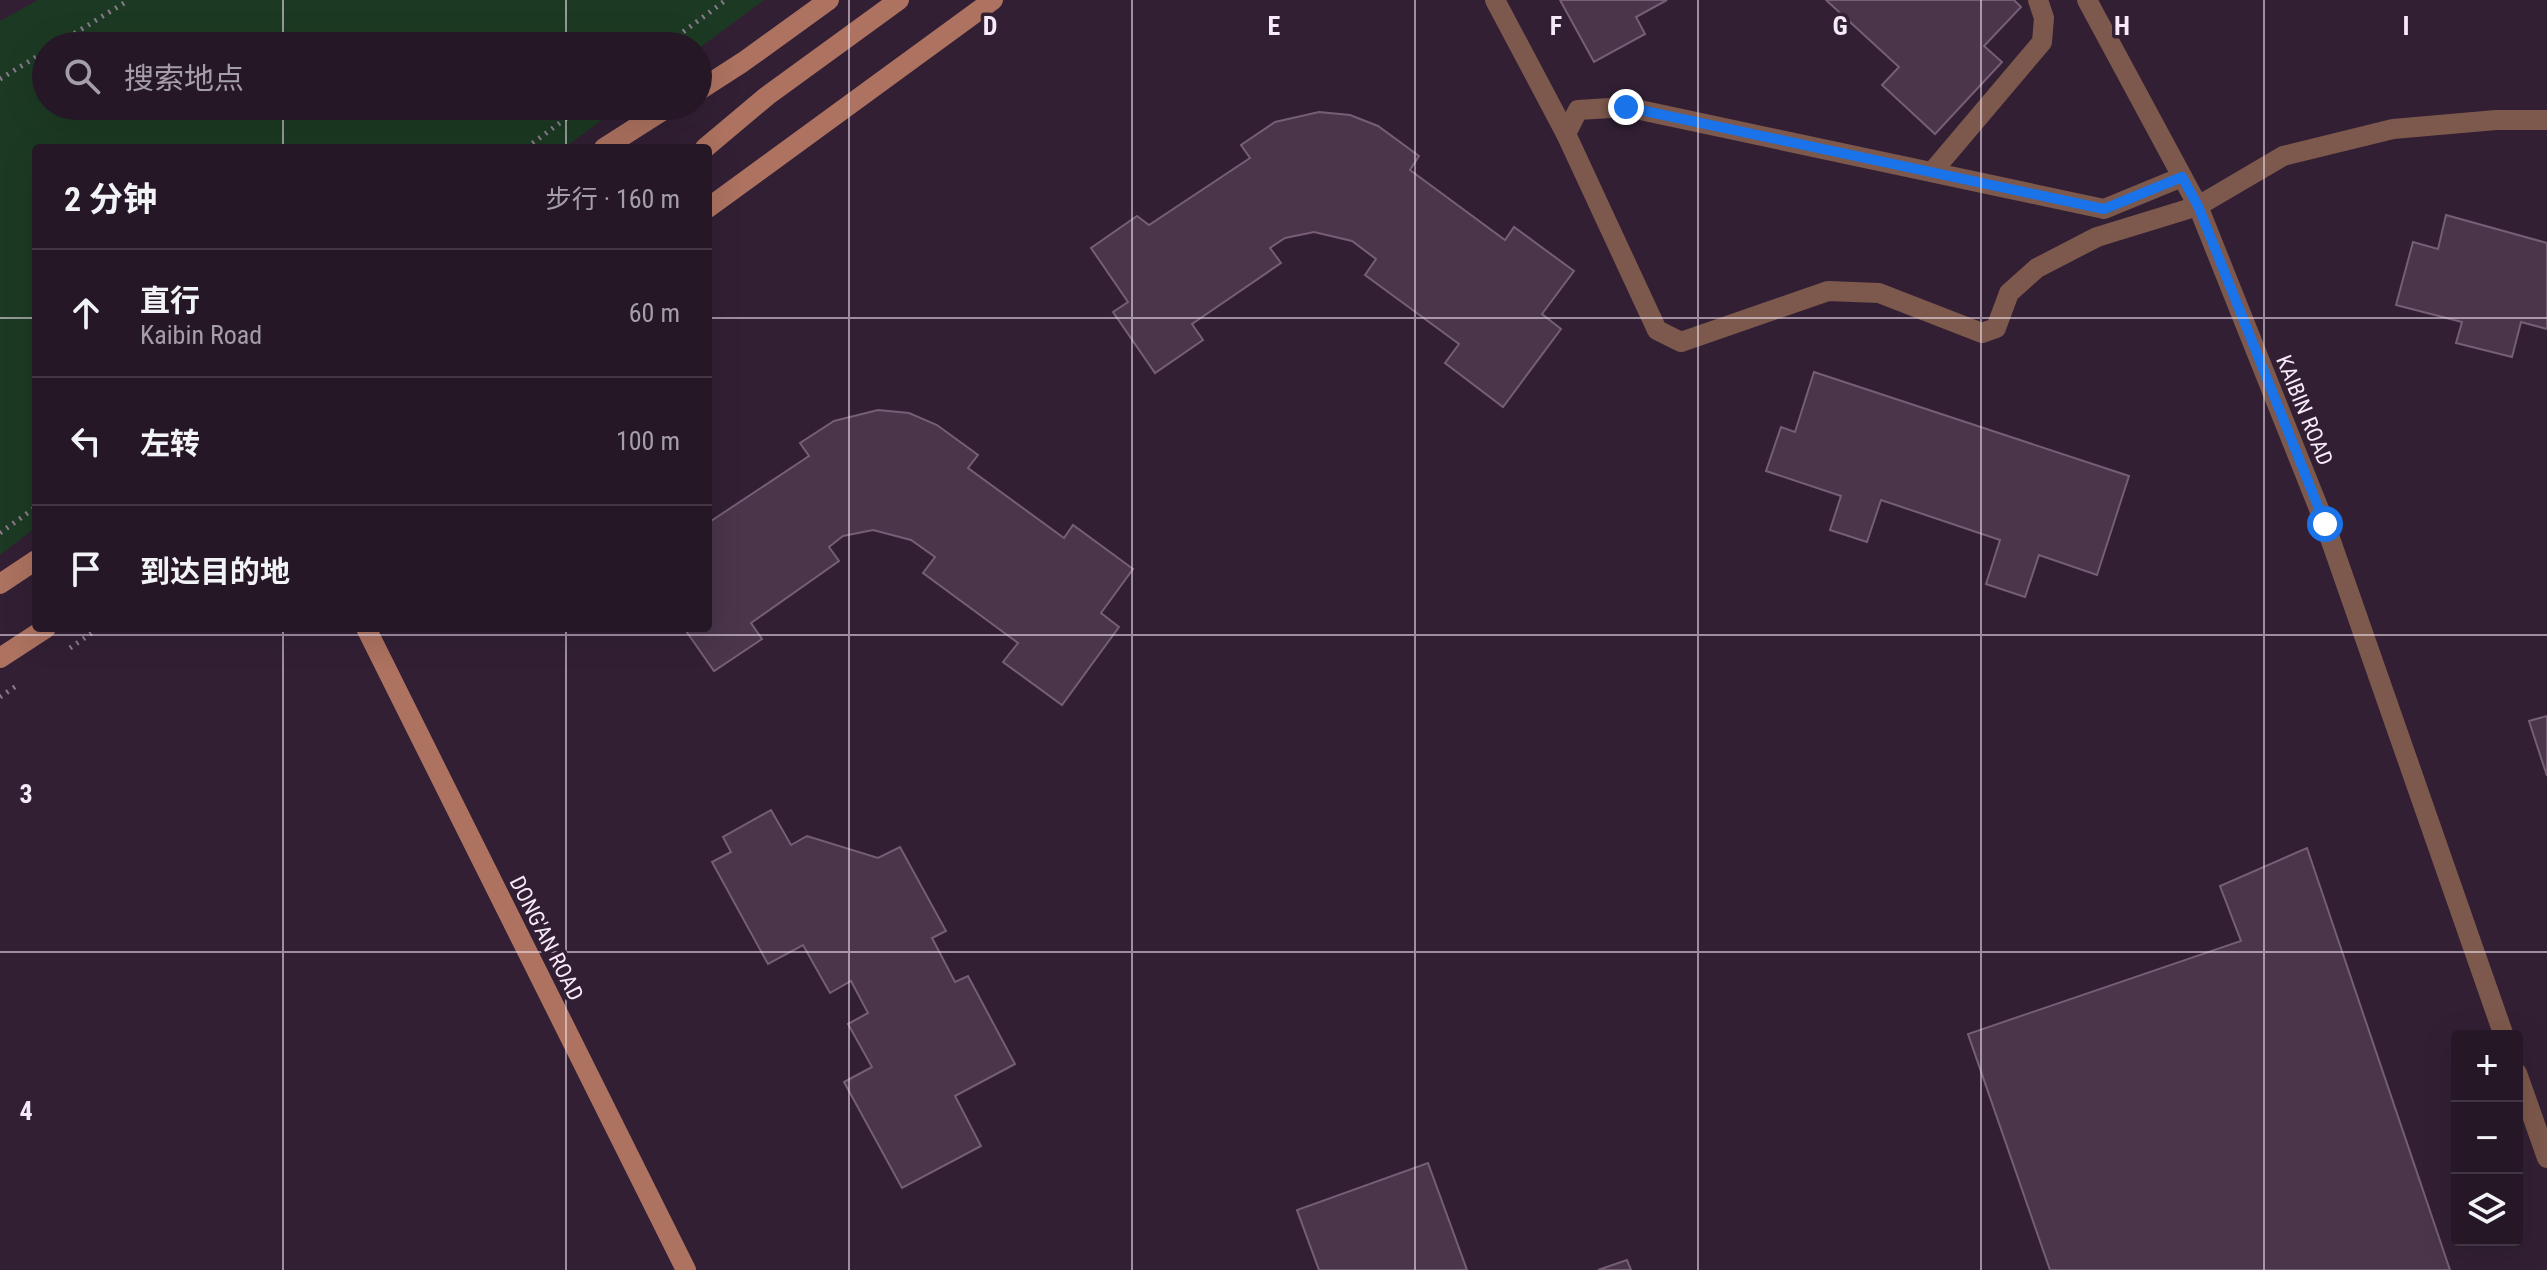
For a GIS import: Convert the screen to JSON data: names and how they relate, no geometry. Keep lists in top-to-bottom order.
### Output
{
  "streets": {
    "street": ["KAIBIN ROAD", "DONG'AN ROAD"]
  },
  "page": {
    "search": "搜索地点",
    "heading": ["2 分钟", "步行 · 160 m"],
    "list": [
      ["直行", "Kaibin Road", "60 m"],
      ["左转", "100 m"],
      "到达目的地"
    ],
    "map_buttons": ["+", "−"]
  },
  "grid": {
    "columns": [
      "D",
      "E",
      "F",
      "G",
      "H",
      "I"
    ],
    "rows": ["3", "4"]
  }
}
